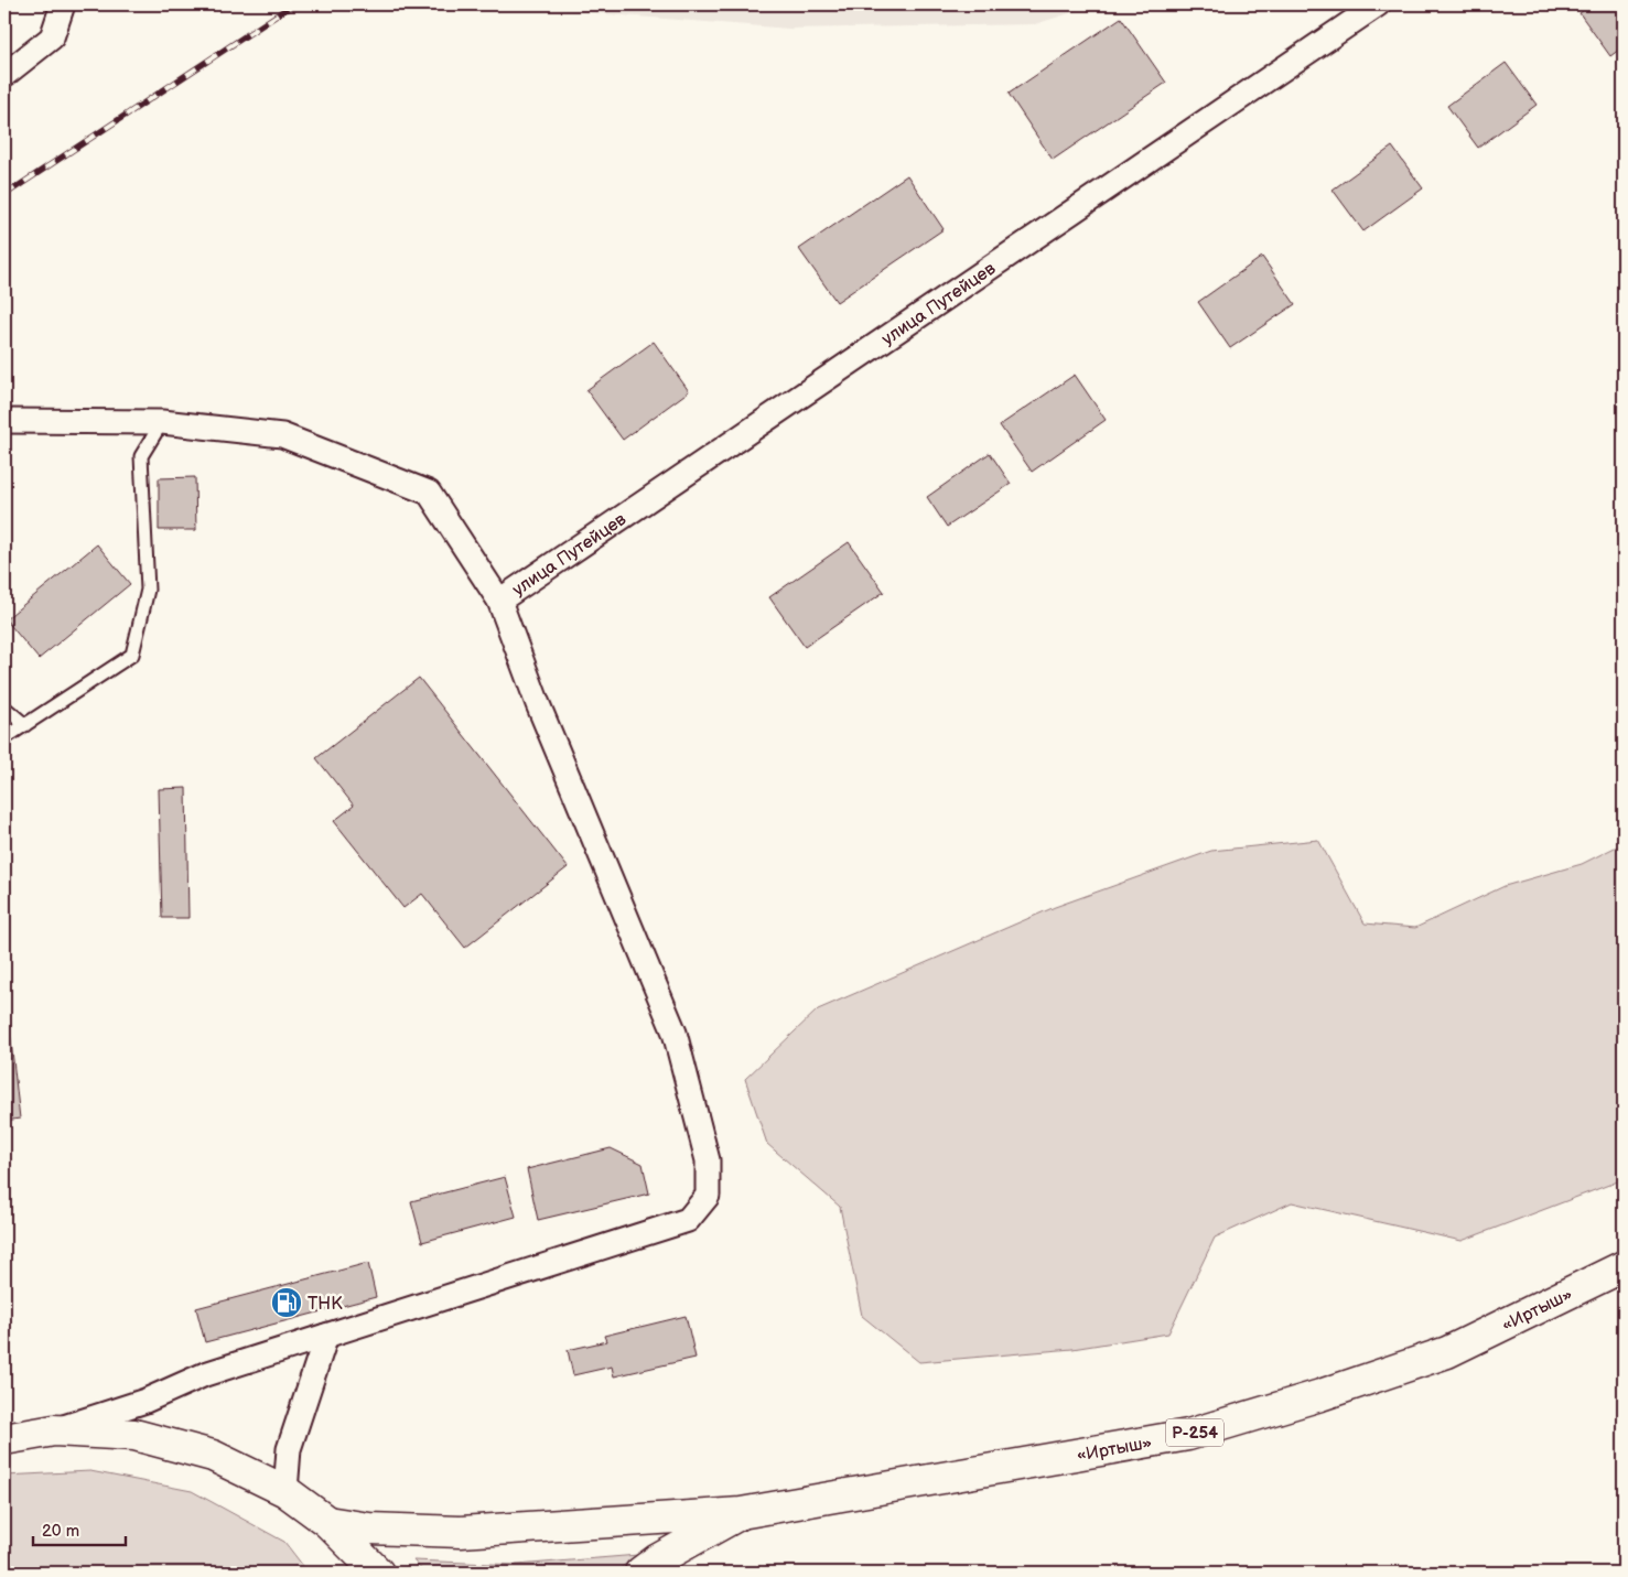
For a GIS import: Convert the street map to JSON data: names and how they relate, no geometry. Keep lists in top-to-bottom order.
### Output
{
  "streets": {
    "highway": ["«Иртыш»", "Р-254"],
    "street": ["улица Путейцев"]
  },
  "places": {
    "fuel station": ["ТНК"]
  },
  "scale_bar": "20 m"
}
